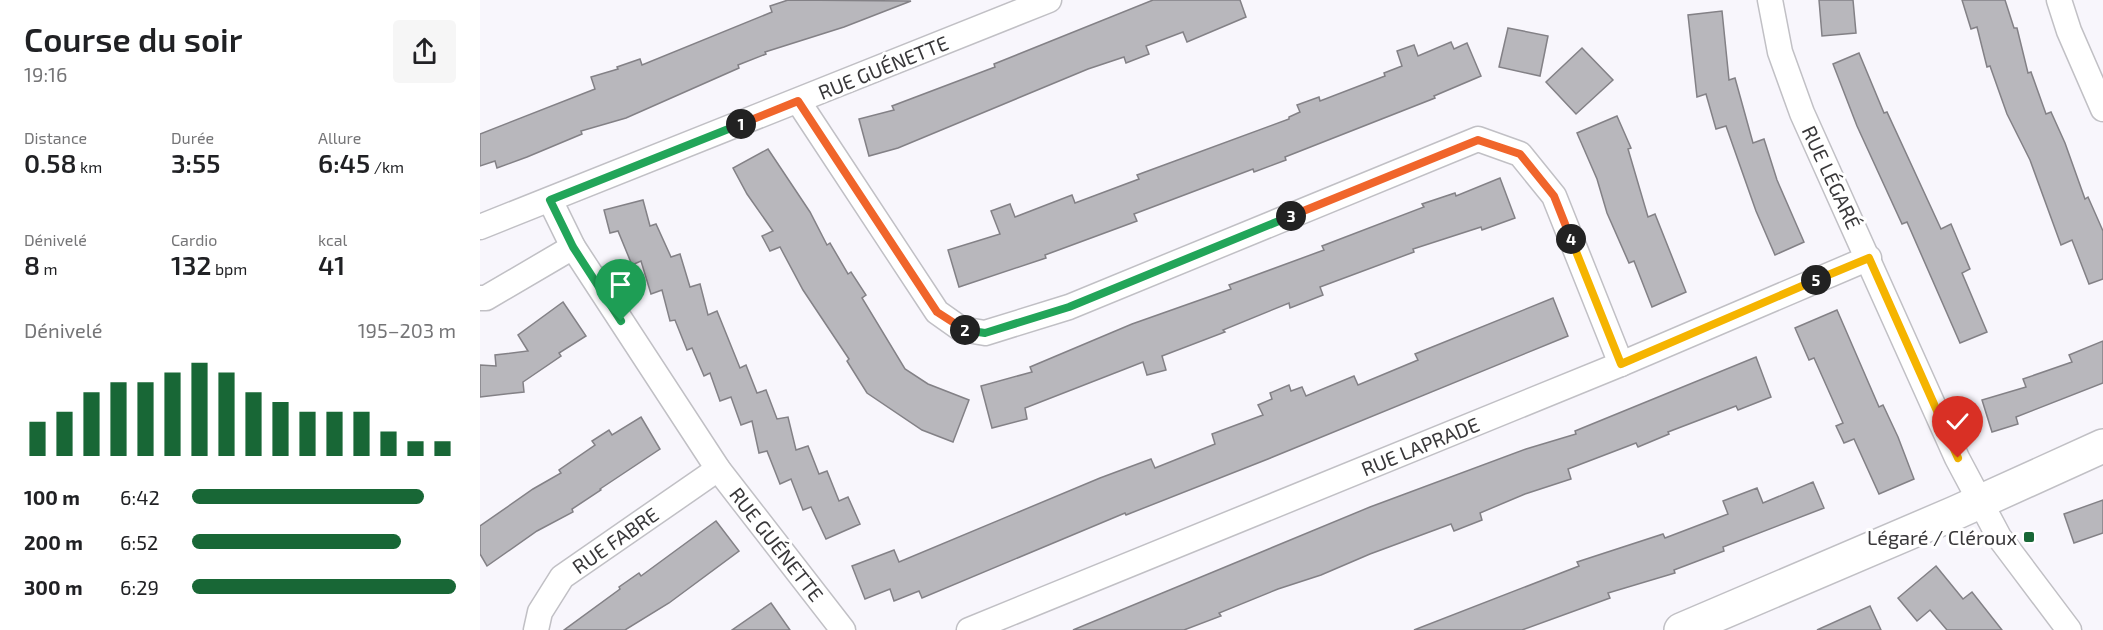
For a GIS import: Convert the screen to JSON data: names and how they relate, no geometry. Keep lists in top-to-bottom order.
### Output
{
  "streets": {
    "street": [
      "RUE GUÉNETTE",
      "RUE LÉGARÉ",
      "RUE LAPRADE",
      "RUE FABRE"
    ]
  },
  "crossings": [
    ["RUE GUÉNETTE", "RUE FABRE"],
    ["RUE LÉGARÉ", "RUE LAPRADE"]
  ],
  "places": {
    "transit": ["Légaré / Cléroux"]
  },
  "page": {
    "heading": ["Course du soir", "19:16"],
    "stats": [
      ["Distance", "0.58 km"],
      ["Durée", "3:55"],
      ["Allure", "6:45 /km"],
      ["Dénivelé", "8 m"],
      ["Cardio", "132 bpm"],
      ["kcal", "41"]
    ],
    "pins": [
      "1",
      "3",
      "4",
      "5",
      "2"
    ],
    "chart": ["Dénivelé", "195–203 m"],
    "list": [
      {
        "name": "100 m",
        "note": "6:42"
      },
      {
        "name": "200 m",
        "note": "6:52"
      },
      {
        "name": "300 m",
        "note": "6:29"
      }
    ]
  }
}
